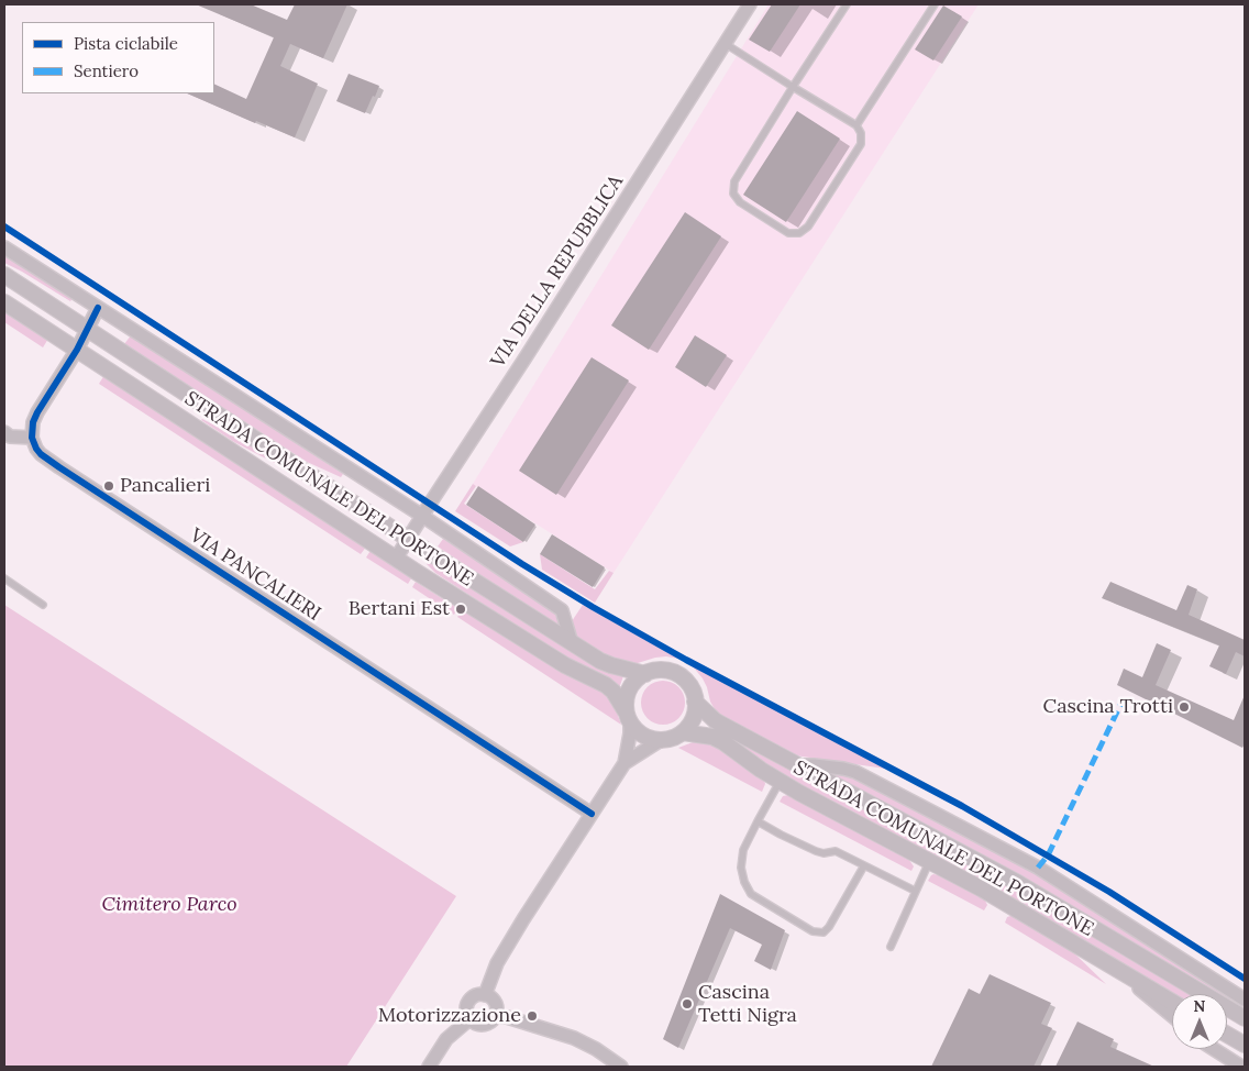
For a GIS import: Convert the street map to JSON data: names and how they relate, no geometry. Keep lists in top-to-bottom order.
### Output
{
  "streets": {
    "street": ["VIA DELLA REPUBBLICA", "STRADA COMUNALE DEL PORTONE", "VIA PANCALIERI"]
  },
  "crossings": [
    ["VIA DELLA REPUBBLICA", "STRADA COMUNALE DEL PORTONE"]
  ],
  "parks": ["Cimitero Parco"],
  "places": [
    "Pancalieri",
    "Bertani Est",
    "Cascina Trotti",
    "Cascina Tetti Nigra",
    "Motorizzazione"
  ],
  "legend": ["Pista ciclabile", "Sentiero"],
  "north": "top"
}
